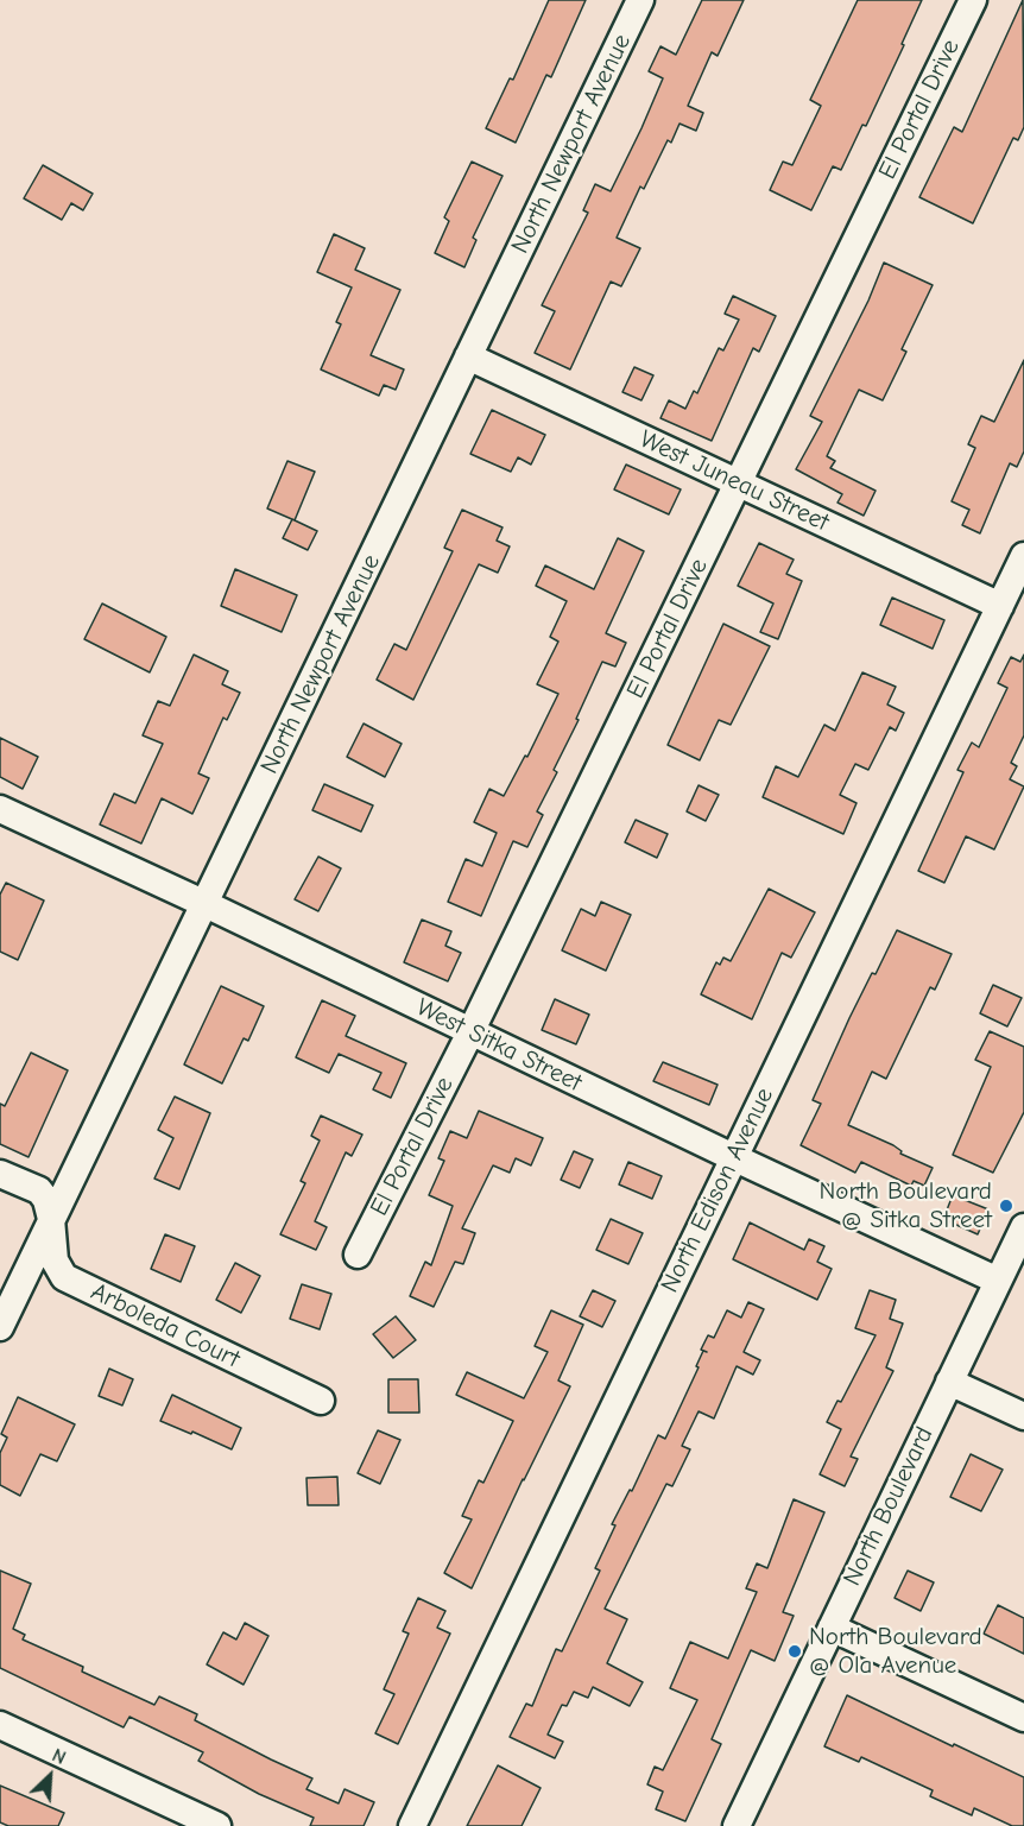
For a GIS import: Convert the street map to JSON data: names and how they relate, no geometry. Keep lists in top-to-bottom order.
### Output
{
  "streets": {
    "street": [
      "El Portal Drive",
      "North Newport Avenue",
      "West Juneau Street",
      "West Sitka Street",
      "North Edison Avenue",
      "Arboleda Court",
      "North Boulevard"
    ]
  },
  "crossings": [
    ["El Portal Drive", "West Juneau Street"],
    ["El Portal Drive", "West Sitka Street"],
    ["North Newport Avenue", "West Juneau Street"],
    ["North Newport Avenue", "West Sitka Street"],
    ["North Newport Avenue", "Arboleda Court"],
    ["West Juneau Street", "North Edison Avenue"],
    ["West Sitka Street", "North Edison Avenue"],
    ["West Sitka Street", "North Boulevard"]
  ],
  "places": ["North Boulevard @ Sitka Street", "North Boulevard @ Ola Avenue"],
  "north": "top right"
}
